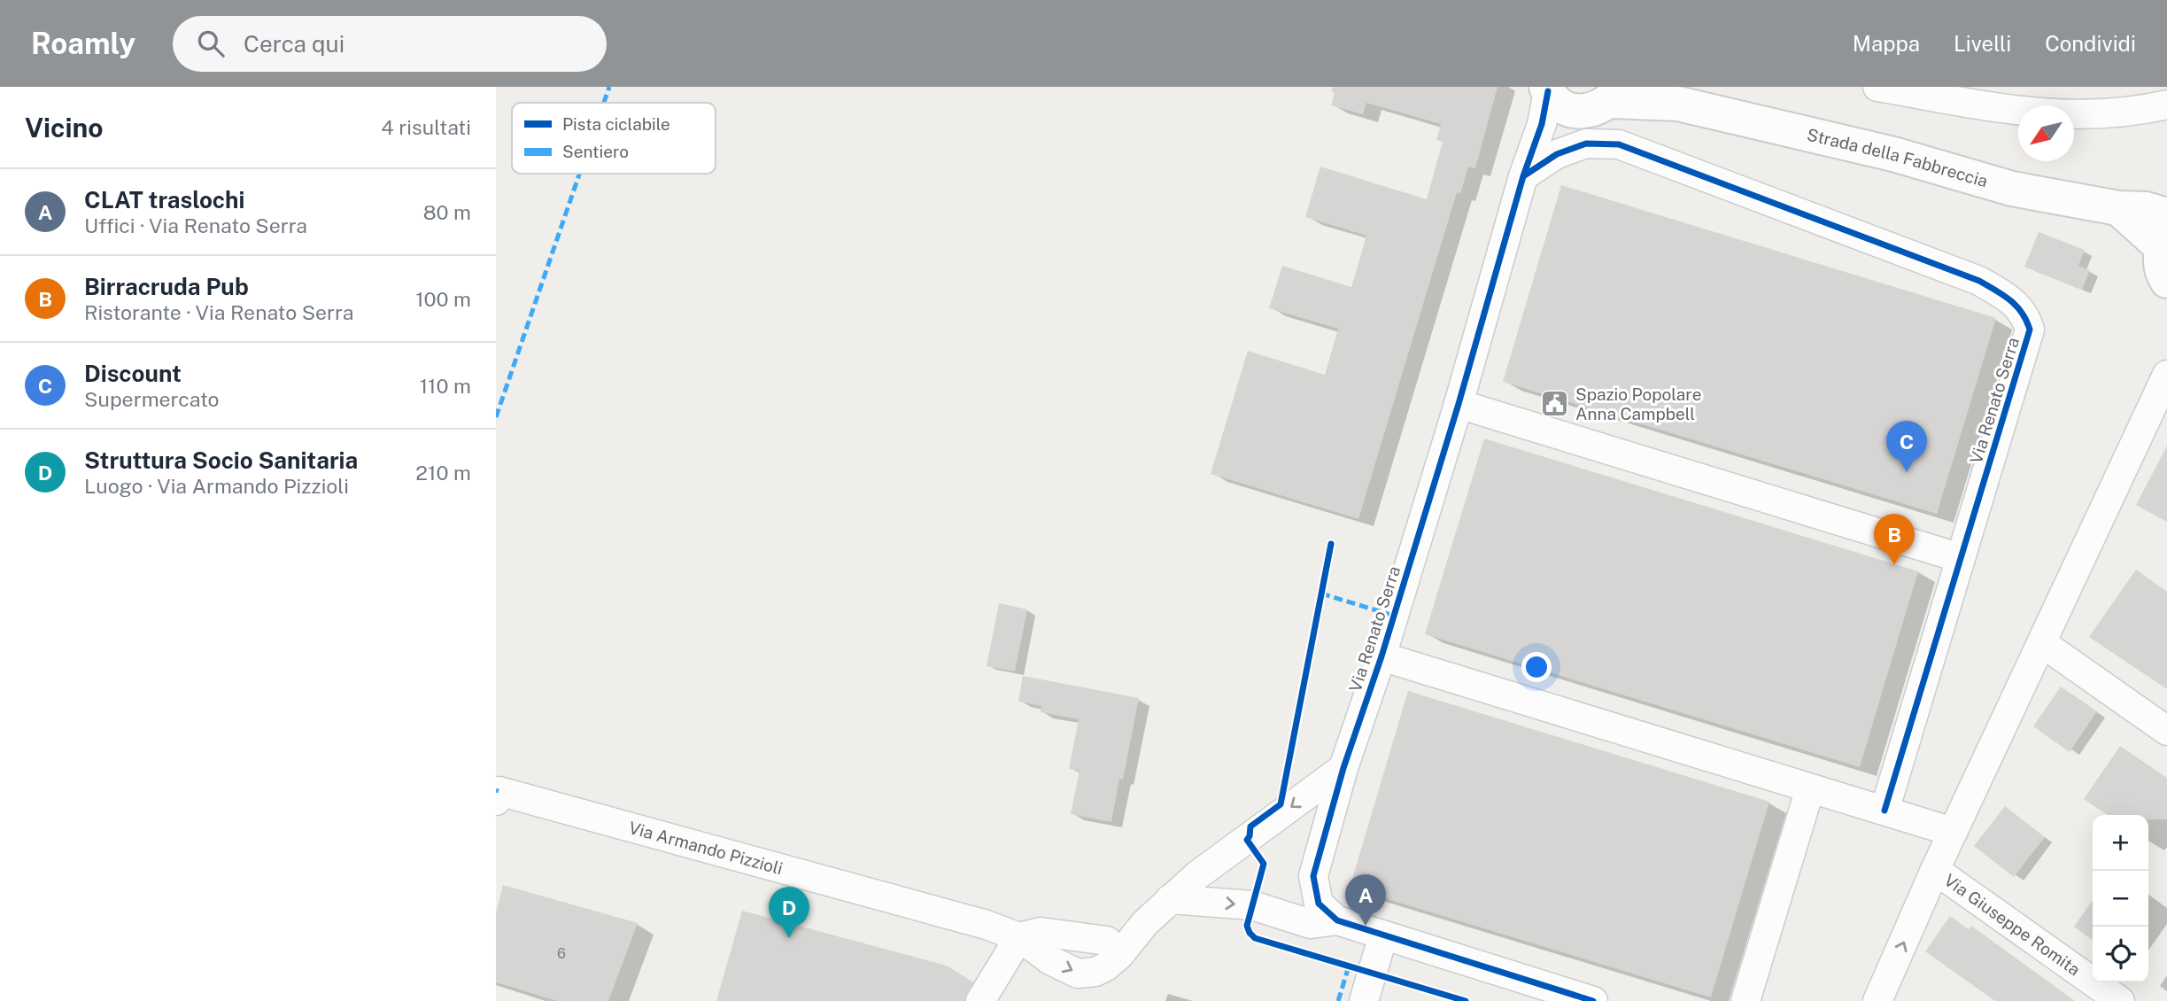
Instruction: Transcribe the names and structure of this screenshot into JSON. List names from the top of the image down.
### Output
{
  "streets": {
    "street": [
      "Strada della Fabbreccia",
      "Via Renato Serra",
      "Via Armando Pizzioli",
      "Via Giuseppe Romita"
    ]
  },
  "crossings": [
    ["Strada della Fabbreccia", "Via Renato Serra"],
    ["Via Renato Serra", "Via Armando Pizzioli"]
  ],
  "places": {
    "public building": ["Spazio Popolare Anna Campbell"]
  },
  "house_numbers": ["6"],
  "legend": ["Pista ciclabile", "Sentiero"],
  "north": "bottom left",
  "page": {
    "header": "Roamly",
    "search": "Cerca qui",
    "nav": ["Mappa", "Livelli", "Condividi"],
    "heading": ["Vicino", "4 risultati"],
    "list": [
      {
        "mark": "A",
        "name": "CLAT traslochi",
        "note": "Uffici · Via Renato Serra",
        "value": "80 m"
      },
      {
        "mark": "B",
        "name": "Birracruda Pub",
        "note": "Ristorante · Via Renato Serra",
        "value": "100 m"
      },
      {
        "mark": "C",
        "name": "Discount",
        "note": "Supermercato",
        "value": "110 m"
      },
      {
        "mark": "D",
        "name": "Struttura Socio Sanitaria",
        "note": "Luogo · Via Armando Pizzioli",
        "value": "210 m"
      }
    ],
    "pins": [
      "C",
      "B",
      "A",
      "D"
    ],
    "map_buttons": ["+", "−"]
  }
}
